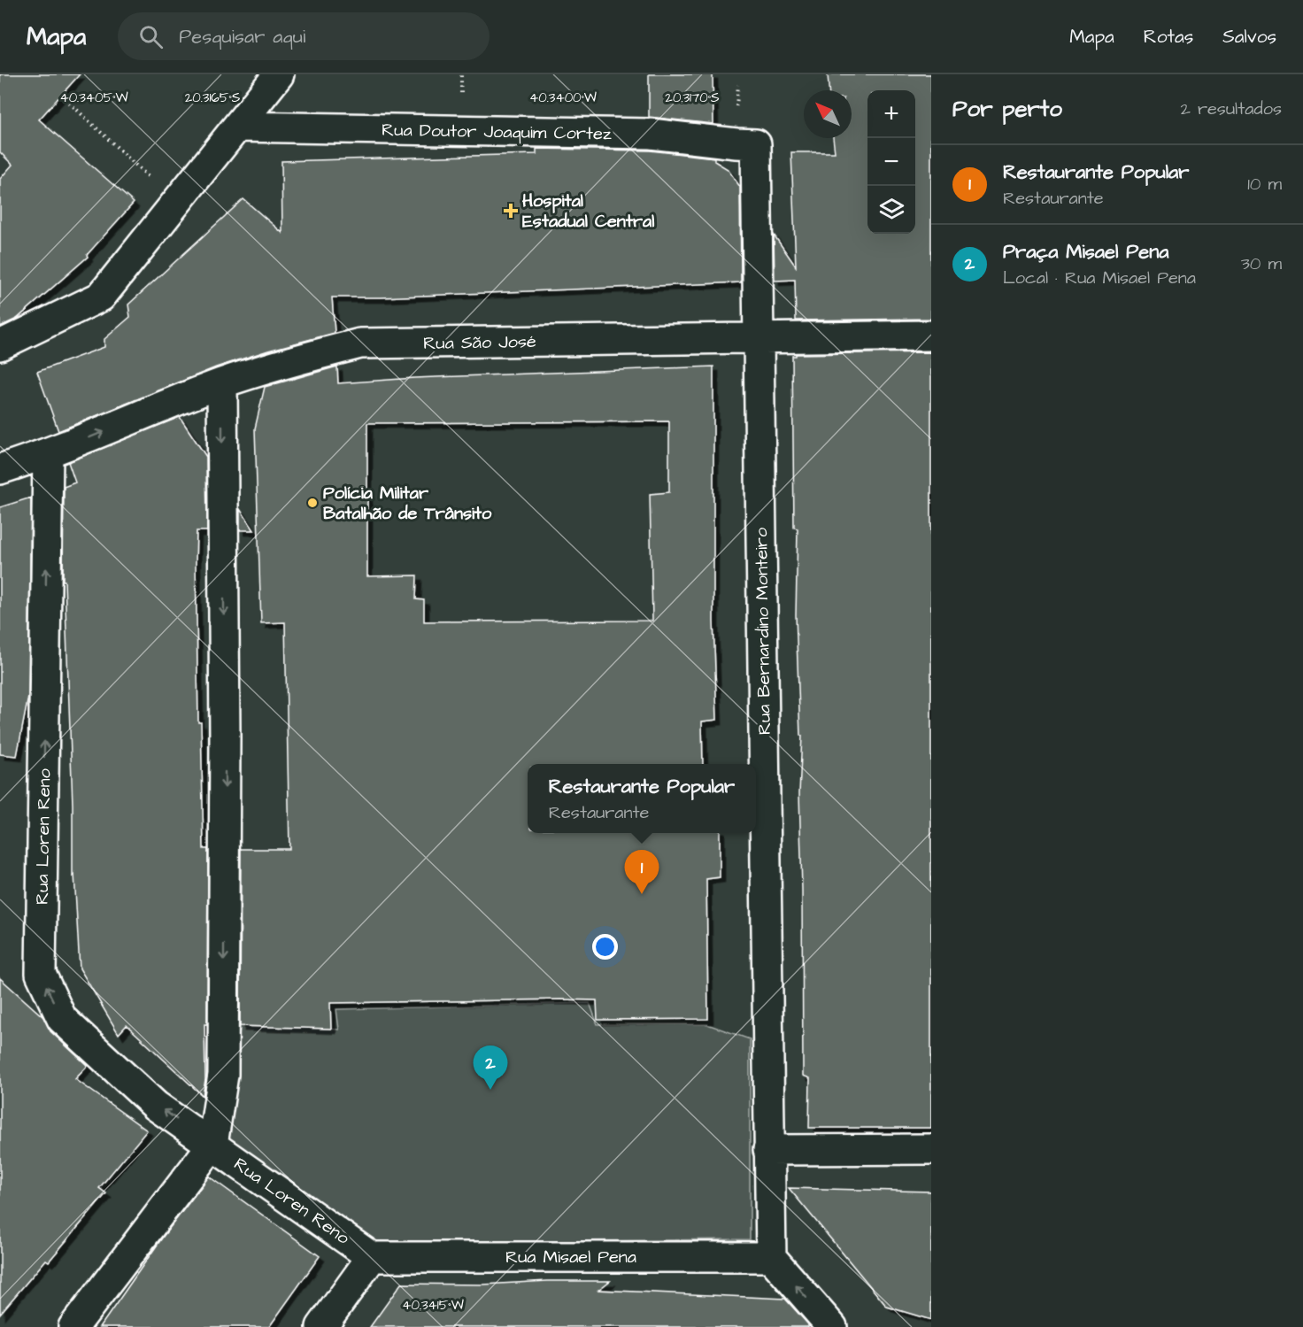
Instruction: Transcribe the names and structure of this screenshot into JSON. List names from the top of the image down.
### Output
{
  "streets": {
    "street": [
      "Rua Doutor Joaquim Cortez",
      "Rua São José",
      "Rua Bernardino Monteiro",
      "Rua Loren Reno",
      "Rua Misael Pena"
    ]
  },
  "crossings": [
    ["Rua Doutor Joaquim Cortez", "Rua Bernardino Monteiro"],
    ["Rua São José", "Rua Bernardino Monteiro"],
    ["Rua São José", "Rua Loren Reno"],
    ["Rua Bernardino Monteiro", "Rua Misael Pena"],
    ["Rua Loren Reno", "Rua Misael Pena"]
  ],
  "places": {
    "health": ["Hospital Estadual Central"],
    "other": ["Polícia Militar Batalhão de Trânsito"]
  },
  "north": "top left",
  "page": {
    "header": "Mapa",
    "search": "Pesquisar aqui",
    "nav": ["Mapa", "Rotas", "Salvos"],
    "heading": ["Por perto", "2 resultados"],
    "map_buttons": ["+", "−"],
    "list": [
      {
        "mark": "1",
        "name": "Restaurante Popular",
        "note": "Restaurante",
        "value": "10 m"
      },
      {
        "mark": "2",
        "name": "Praça Misael Pena",
        "note": "Local · Rua Misael Pena",
        "value": "30 m"
      }
    ],
    "popup": ["Restaurante Popular", "Restaurante"],
    "pins": ["1", "2"]
  },
  "coordinates": [
    "40.3405°W",
    "40.3400°W",
    "20.3165°S",
    "20.3170°S",
    "40.3415°W"
  ]
}
